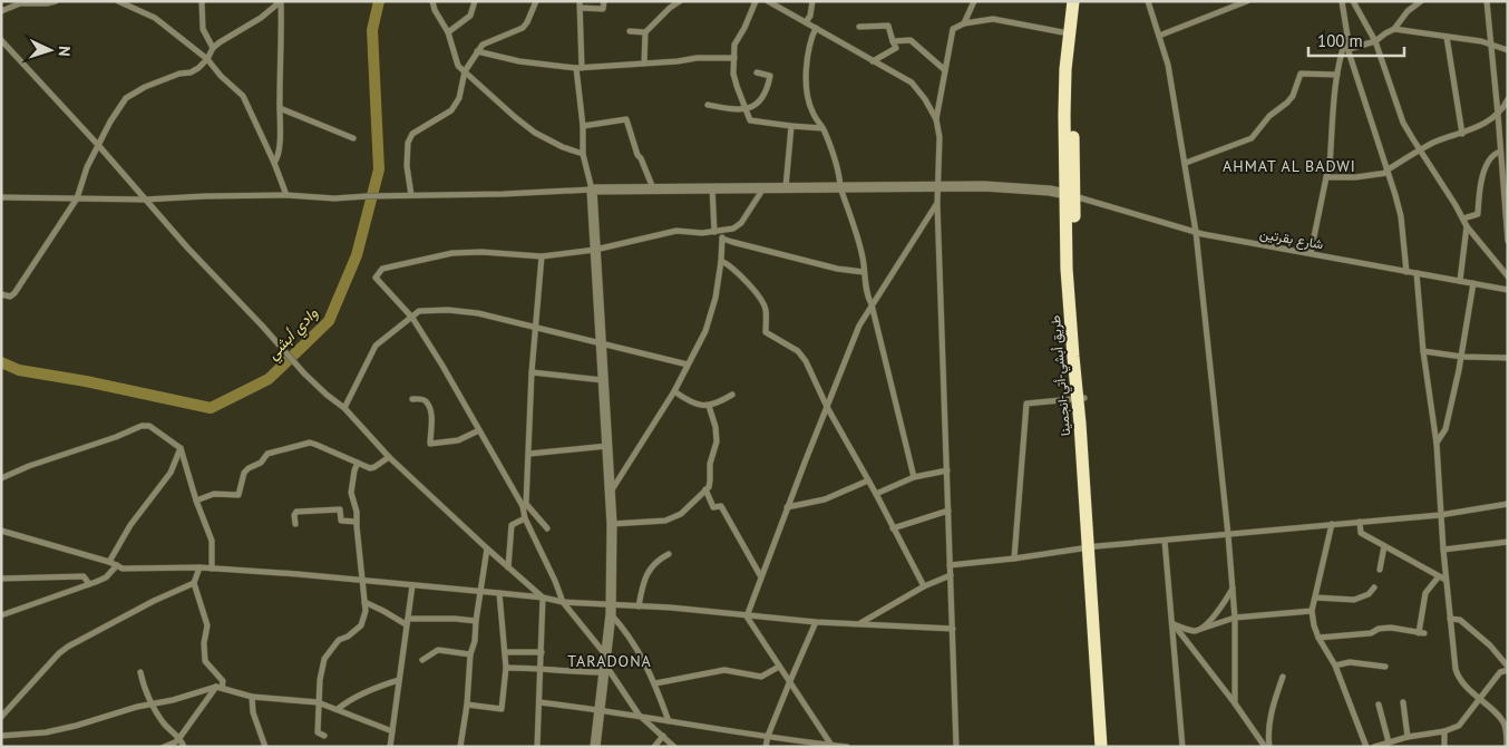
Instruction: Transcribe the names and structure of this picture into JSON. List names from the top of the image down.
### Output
{
  "streets": {
    "street": ["شارع بقرتين"]
  },
  "districts": ["AHMAT AL BADWI", "TARADONA"],
  "water": ["وادي أبشي"],
  "scale_bar": "100 m",
  "north": "right"
}
